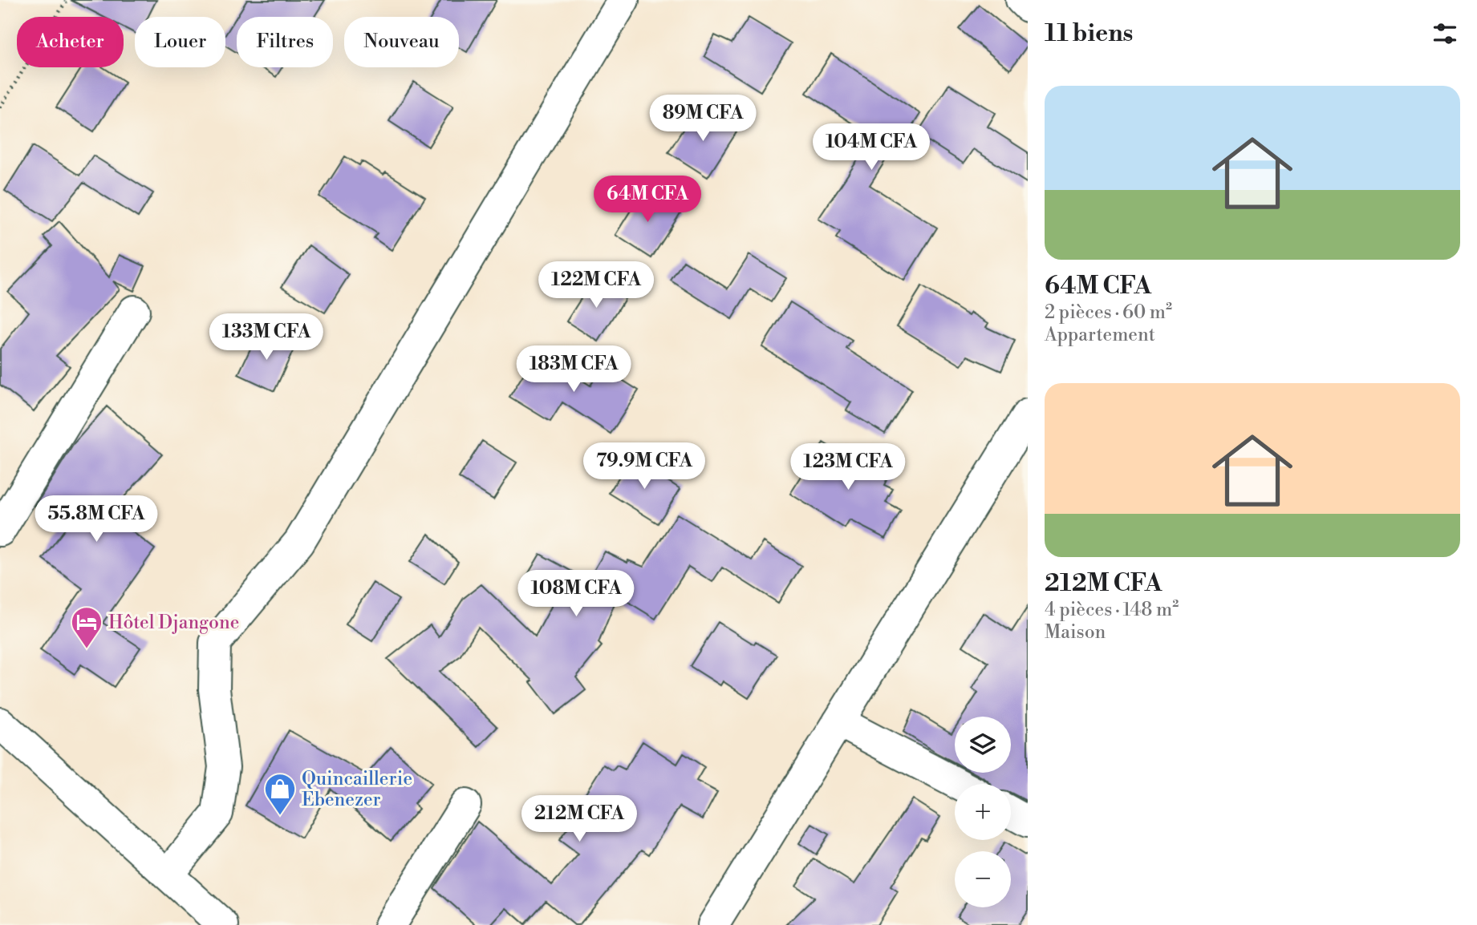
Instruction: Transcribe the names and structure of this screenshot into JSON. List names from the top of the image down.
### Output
{
  "places": {
    "hotel": ["Hôtel Djangone"],
    "shop": ["Quincaillerie Ebenezer"]
  },
  "page": {
    "heading": "11 biens",
    "chip": [
      "Acheter",
      "Louer",
      "Filtres",
      "Nouveau"
    ],
    "list": [
      {
        "name": "64M CFA",
        "note": "2 pièces · 60 m² · Appartement"
      },
      {
        "name": "212M CFA",
        "note": "4 pièces · 148 m² · Maison"
      }
    ],
    "price": [
      "89M CFA",
      "104M CFA",
      "64M CFA",
      "122M CFA",
      "133M CFA",
      "183M CFA",
      "79.9M CFA",
      "123M CFA",
      "55.8M CFA",
      "108M CFA",
      "212M CFA"
    ],
    "map_buttons": ["+", "−"]
  }
}
